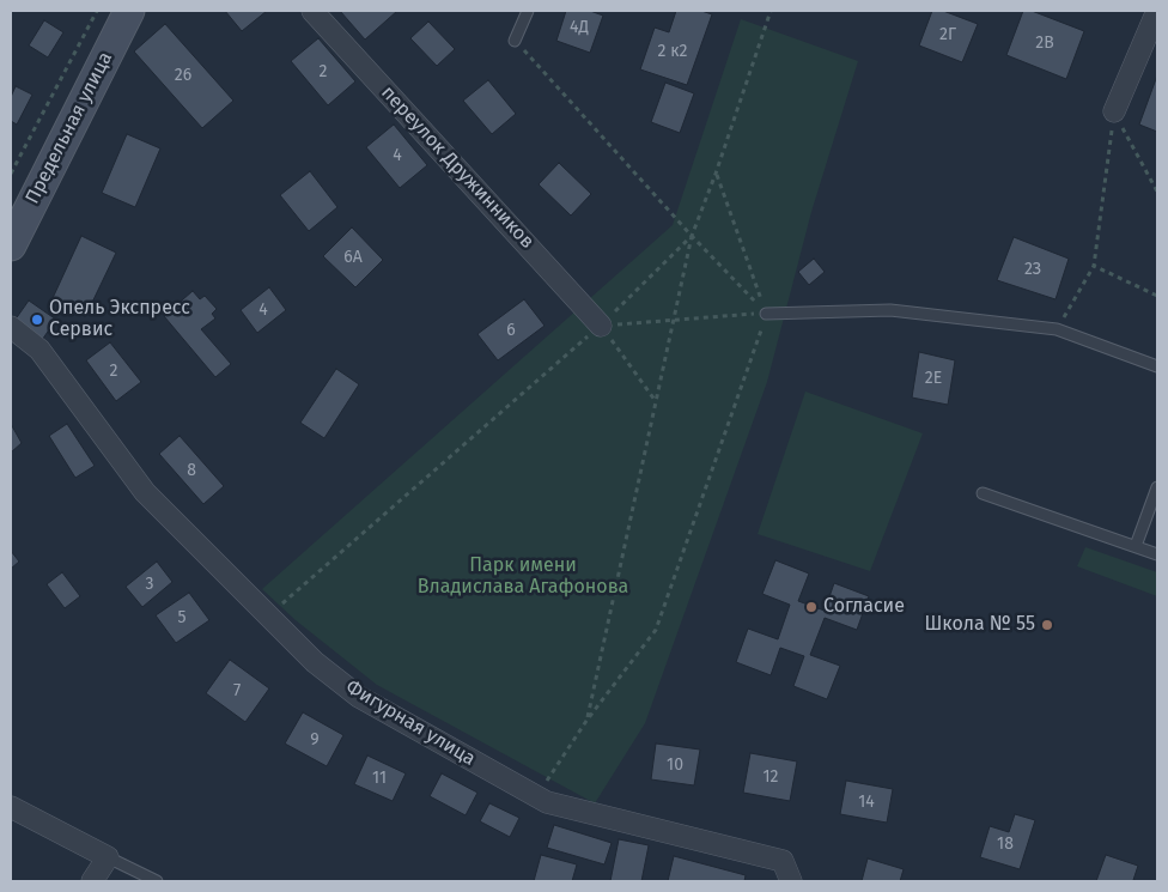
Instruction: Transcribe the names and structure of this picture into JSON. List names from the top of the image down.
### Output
{
  "streets": {
    "street": ["Предельная улица", "переулок Дружинников", "Фигурная улица"]
  },
  "parks": ["Парк имени Владислава Агафонова"],
  "places": ["Опель Экспресс Сервис", "Согласие", "Школа № 55"],
  "house_numbers": [
    "4Д",
    "2Г",
    "2В",
    "2 к2",
    "2",
    "26",
    "4",
    "6А",
    "2З",
    "4",
    "6",
    "2",
    "2Е",
    "8",
    "3",
    "5",
    "7",
    "9",
    "10",
    "12",
    "11",
    "14",
    "18"
  ]
}
